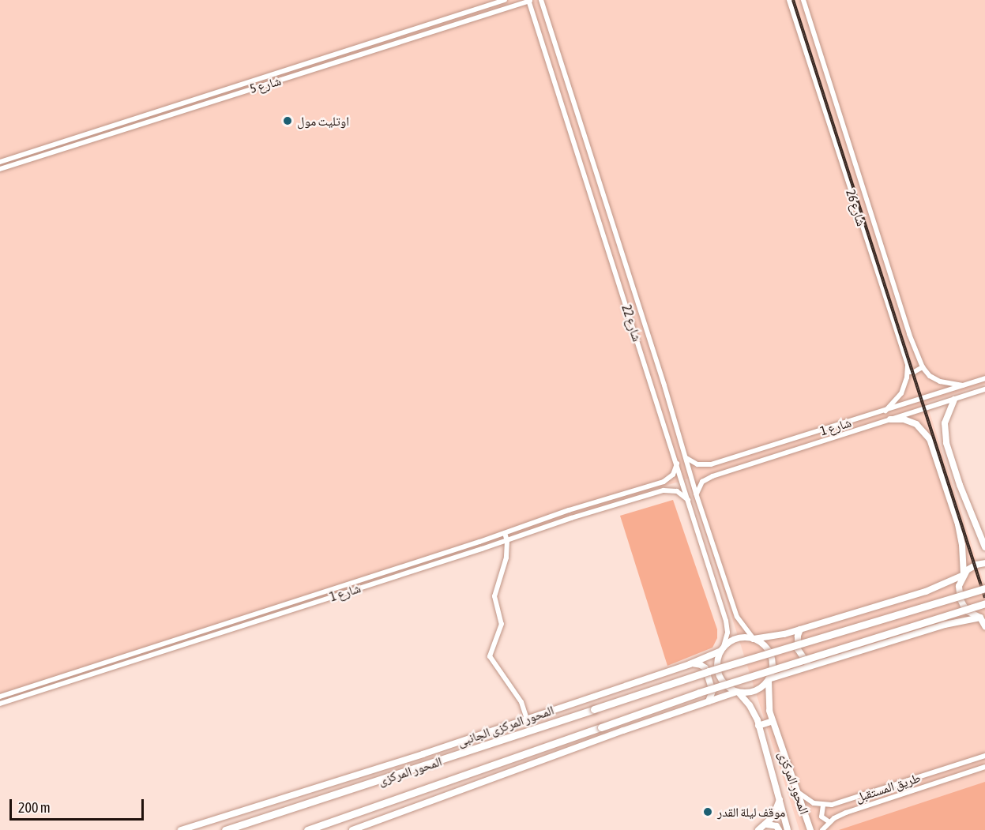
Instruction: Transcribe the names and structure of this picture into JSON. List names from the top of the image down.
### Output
{
  "streets": {
    "highway": ["المحور المركزى"],
    "main road": ["المحور المركزى الجانبى"],
    "street": [
      "شارع 5",
      "شارع 26",
      "شارع 22",
      "شارع 1",
      "طريق المستقبل"
    ]
  },
  "crossings": [
    ["شارع 5", "شارع 22"],
    ["شارع 22", "شارع 1"],
    ["شارع 22", "المحور المركزى الجانبى"],
    ["شارع 22", "المحور المركزى"],
    ["المحور المركزى الجانبى", "المحور المركزى"]
  ],
  "places": ["اوتليت مول", "موقف ليلة القدر"],
  "scale_bar": "200 m"
}
